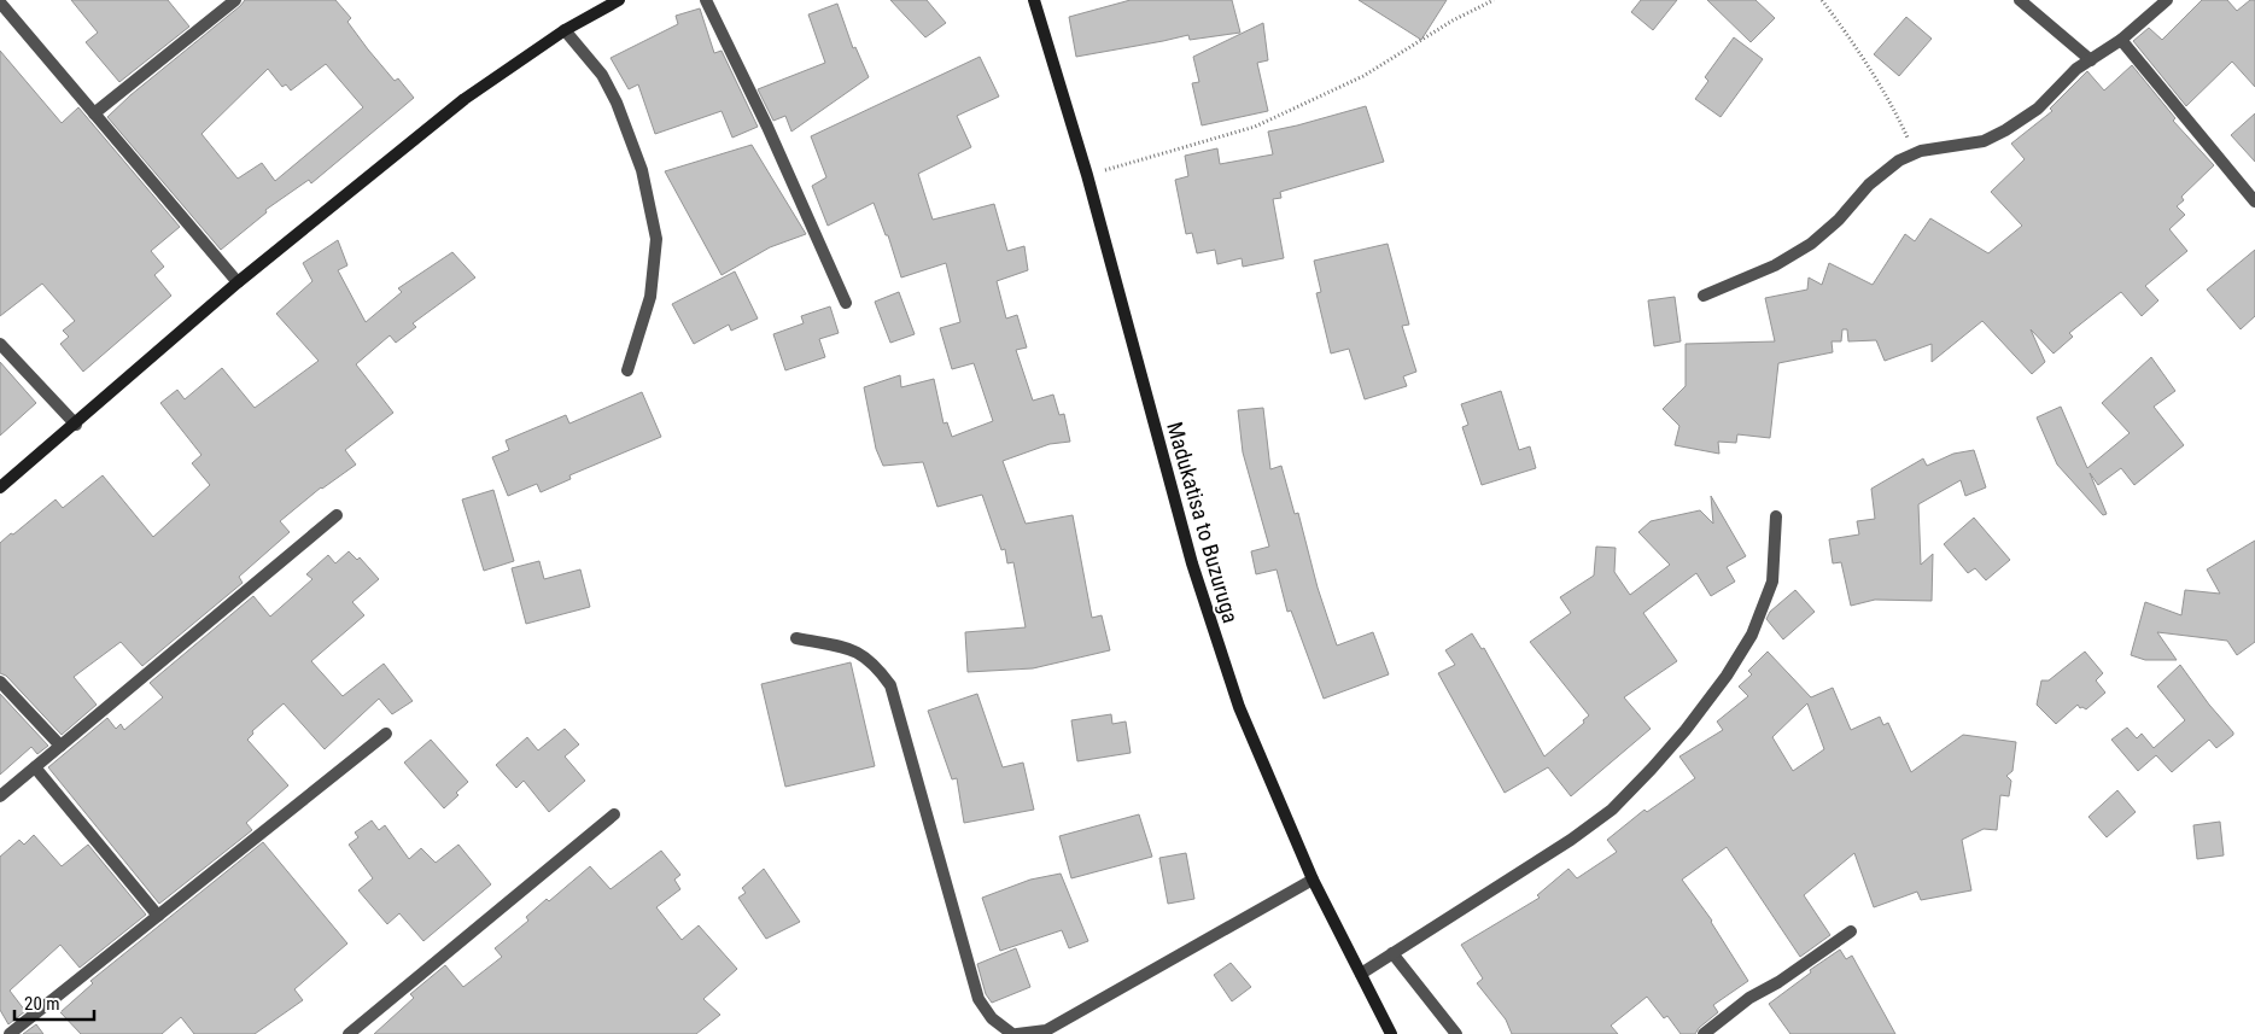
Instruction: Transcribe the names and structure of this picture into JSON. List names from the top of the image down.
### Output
{
  "streets": {
    "main road": ["Madukatisa to Buzuruga"]
  },
  "scale_bar": "20 m"
}
